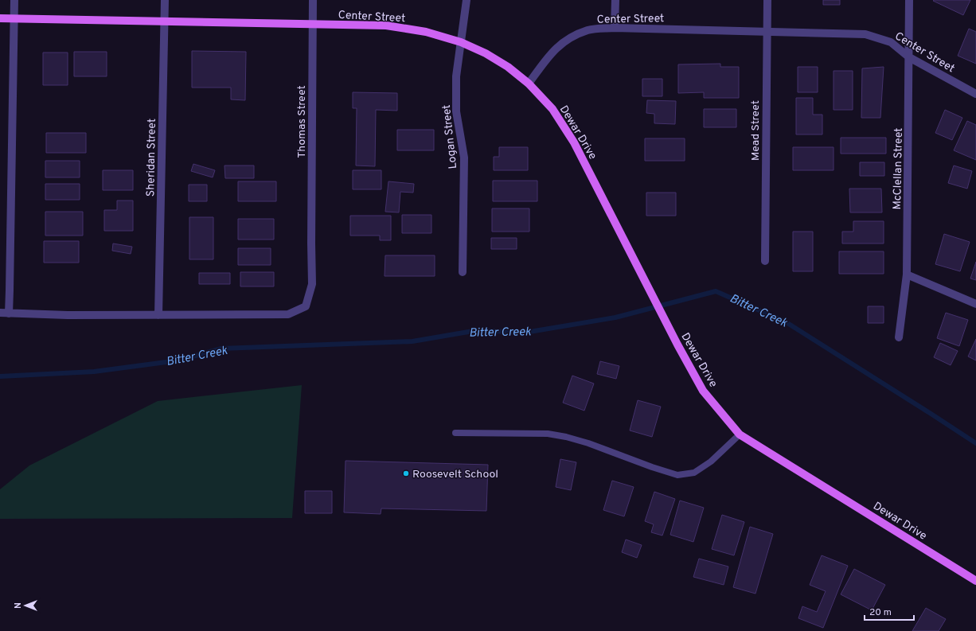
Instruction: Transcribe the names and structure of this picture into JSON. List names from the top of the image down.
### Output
{
  "streets": {
    "main road": ["Center Street", "Dewar Drive"],
    "street": [
      "Thomas Street",
      "Mead Street",
      "Logan Street",
      "Sheridan Street",
      "McClellan Street"
    ]
  },
  "crossings": [
    ["Center Street", "Thomas Street"],
    ["Center Street", "Mead Street"],
    ["Center Street", "Dewar Drive"],
    ["Center Street", "Logan Street"],
    ["Center Street", "Sheridan Street"],
    ["Center Street", "McClellan Street"],
    ["Thomas Street", "Sheridan Street"]
  ],
  "water": ["Bitter Creek"],
  "places": ["Roosevelt School"],
  "scale_bar": "20 m",
  "north": "left"
}
